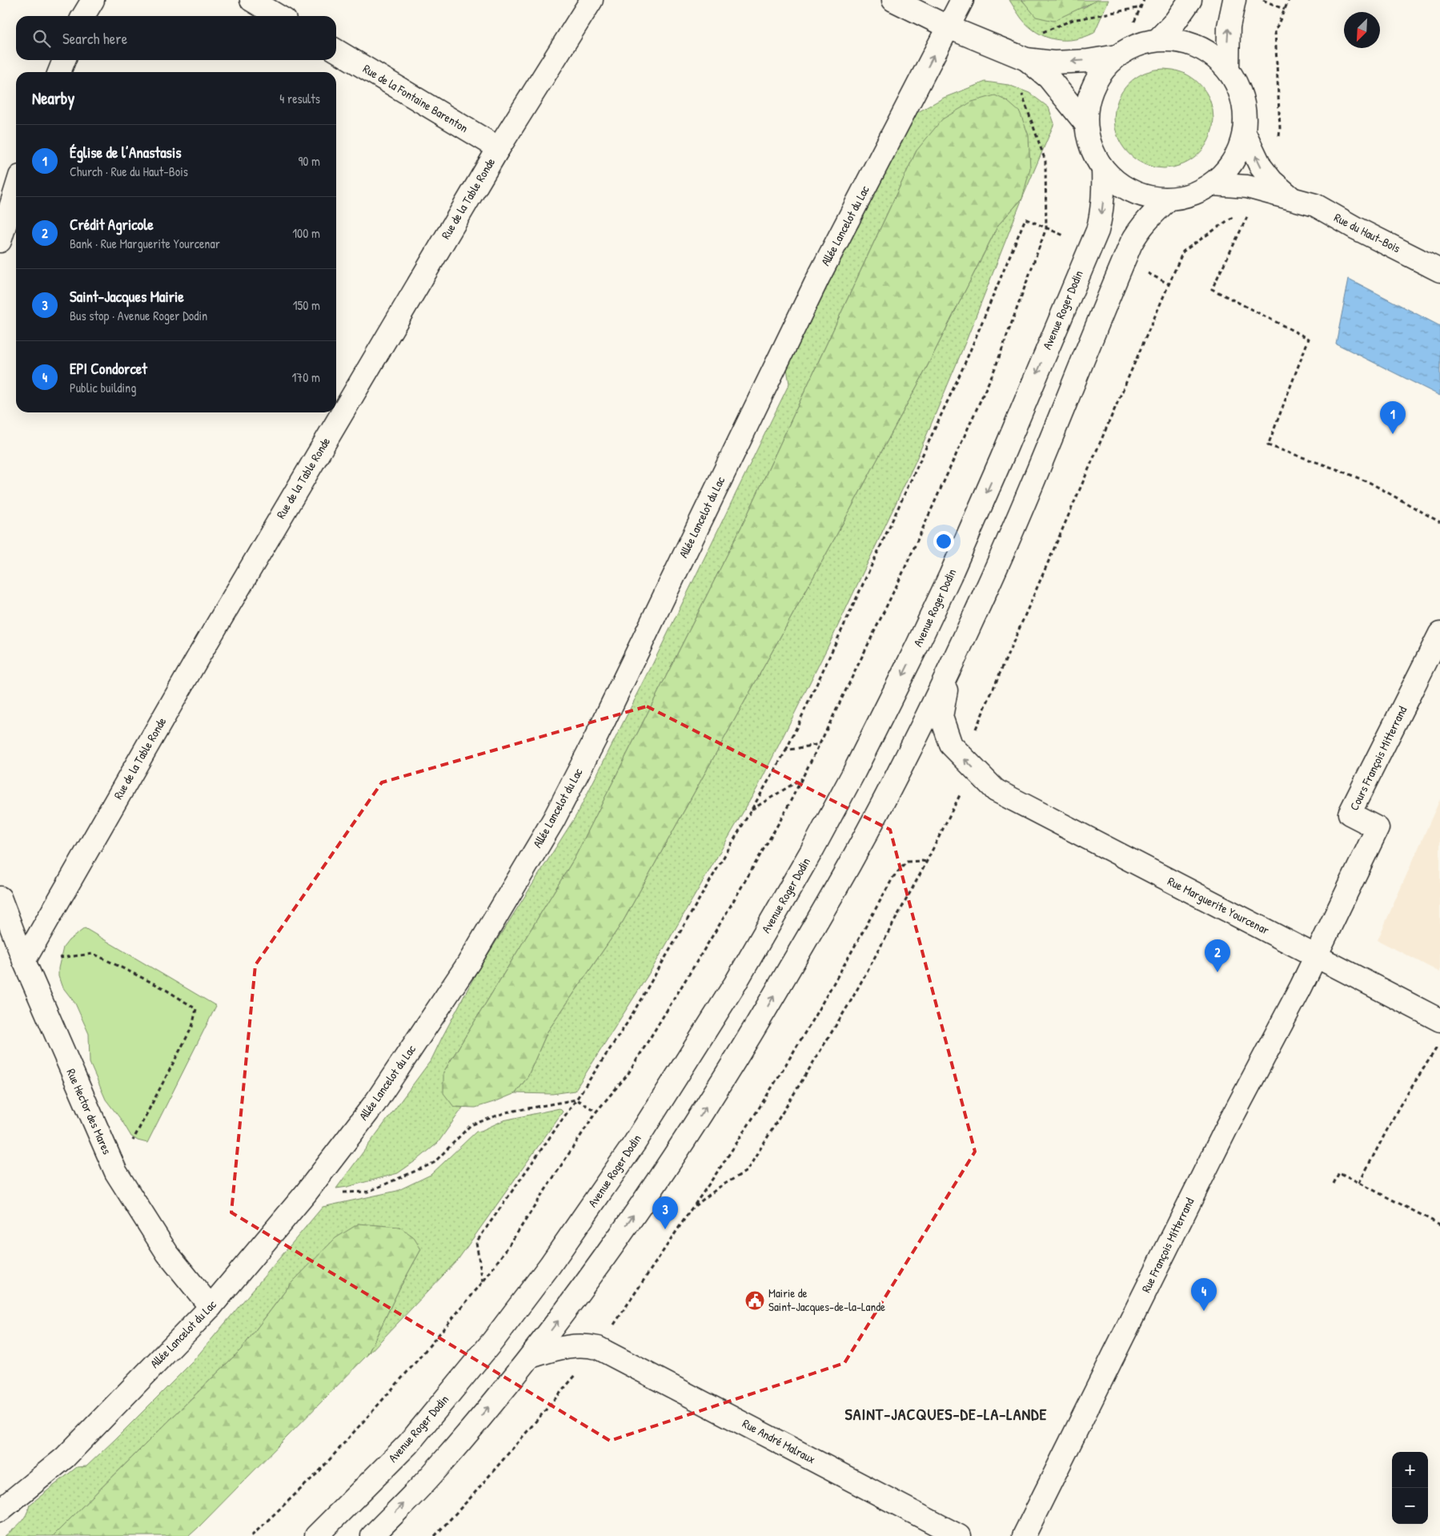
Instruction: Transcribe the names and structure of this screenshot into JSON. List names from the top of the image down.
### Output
{
  "streets": {
    "street": [
      "Rue de la Fontaine Barenton",
      "Rue de la Table Ronde",
      "Allée Lancelot du Lac",
      "Rue du Haut-Bois",
      "Avenue Roger Dodin",
      "Cours François Mitterrand",
      "Rue Marguerite Yourcenar",
      "Rue Hector des Mares",
      "Rue François Mitterrand",
      "Rue André Malraux"
    ]
  },
  "crossings": [
    ["Rue de la Fontaine Barenton", "Rue de la Table Ronde"],
    ["Rue de la Table Ronde", "Rue Hector des Mares"],
    ["Allée Lancelot du Lac", "Rue Hector des Mares"],
    ["Cours François Mitterrand", "Rue Marguerite Yourcenar"],
    ["Cours François Mitterrand", "Rue François Mitterrand"],
    ["Rue Marguerite Yourcenar", "Rue François Mitterrand"]
  ],
  "one_way": ["Allée Lancelot du Lac", "Rue Marguerite Yourcenar"],
  "districts": ["SAINT-JACQUES-DE-LA-LANDE"],
  "places": {
    "public building": ["Mairie de Saint-Jacques-de-la-Lande"]
  },
  "north": "bottom left",
  "page": {
    "search": "Search here",
    "heading": ["Nearby", "4 results"],
    "list": [
      {
        "mark": "1",
        "name": "Église de l’Anastasis",
        "note": "Church · Rue du Haut-Bois",
        "value": "90 m"
      },
      {
        "mark": "2",
        "name": "Crédit Agricole",
        "note": "Bank · Rue Marguerite Yourcenar",
        "value": "100 m"
      },
      {
        "mark": "3",
        "name": "Saint-Jacques Mairie",
        "note": "Bus stop · Avenue Roger Dodin",
        "value": "150 m"
      },
      {
        "mark": "4",
        "name": "EPI Condorcet",
        "note": "Public building",
        "value": "170 m"
      }
    ],
    "pins": [
      "1",
      "2",
      "3",
      "4"
    ],
    "map_buttons": ["+", "−"]
  }
}
